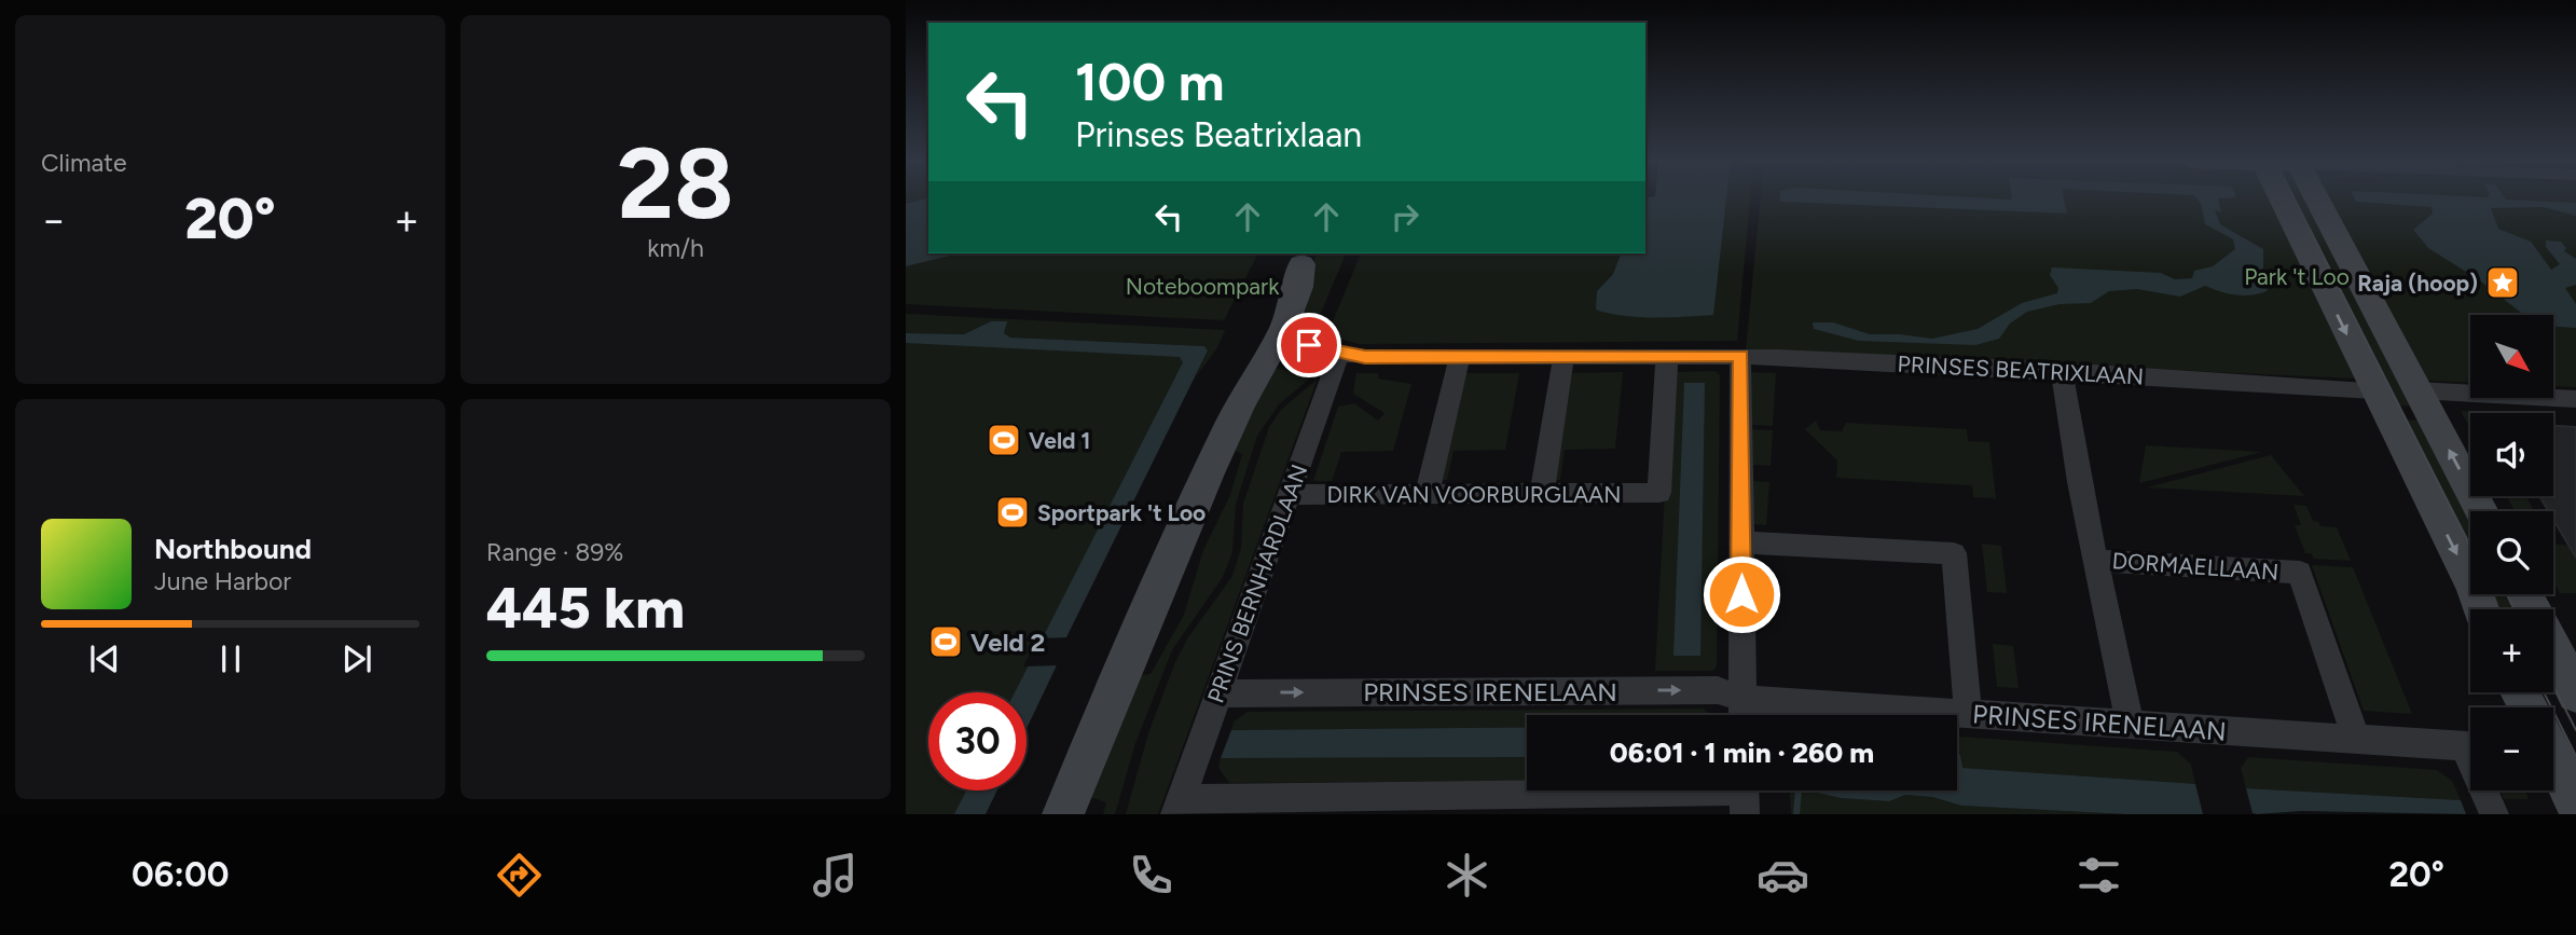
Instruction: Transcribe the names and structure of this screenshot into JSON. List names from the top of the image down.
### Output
{
  "streets": {
    "street": [
      "PRINSES BEATRIXLAAN",
      "DIRK VAN VOORBURGLAAN",
      "DORMAELLAAN",
      "PRINS BERNHARDLAAN",
      "PRINSES IRENELAAN"
    ]
  },
  "crossings": [
    ["PRINSES BEATRIXLAAN", "DIRK VAN VOORBURGLAAN"],
    ["PRINSES BEATRIXLAAN", "PRINS BERNHARDLAAN"],
    ["DIRK VAN VOORBURGLAAN", "PRINS BERNHARDLAAN"],
    ["DORMAELLAAN", "PRINSES IRENELAAN"],
    ["PRINS BERNHARDLAAN", "PRINSES IRENELAAN"]
  ],
  "parks": ["Park 't Loo", "Noteboompark"],
  "places": {
    "place": ["Raja (hoop)"],
    "sports": ["Veld 1", "Sportpark 't Loo", "Veld 2"]
  },
  "north": "bottom right",
  "page": {
    "tile": [
      "Climate",
      ["28", "km/h"],
      ["Range · 89%", "445 km"]
    ],
    "turn": ["100 m", "Prinses Beatrixlaan"],
    "heat": ["−", "20°", "+"],
    "map_buttons": ["+", "−"],
    "song": ["Northbound", "June Harbor"],
    "limit": "30",
    "trip": "06:01 · 1 min · 260 m",
    "tabs": ["06:00", "20°"]
  }
}
